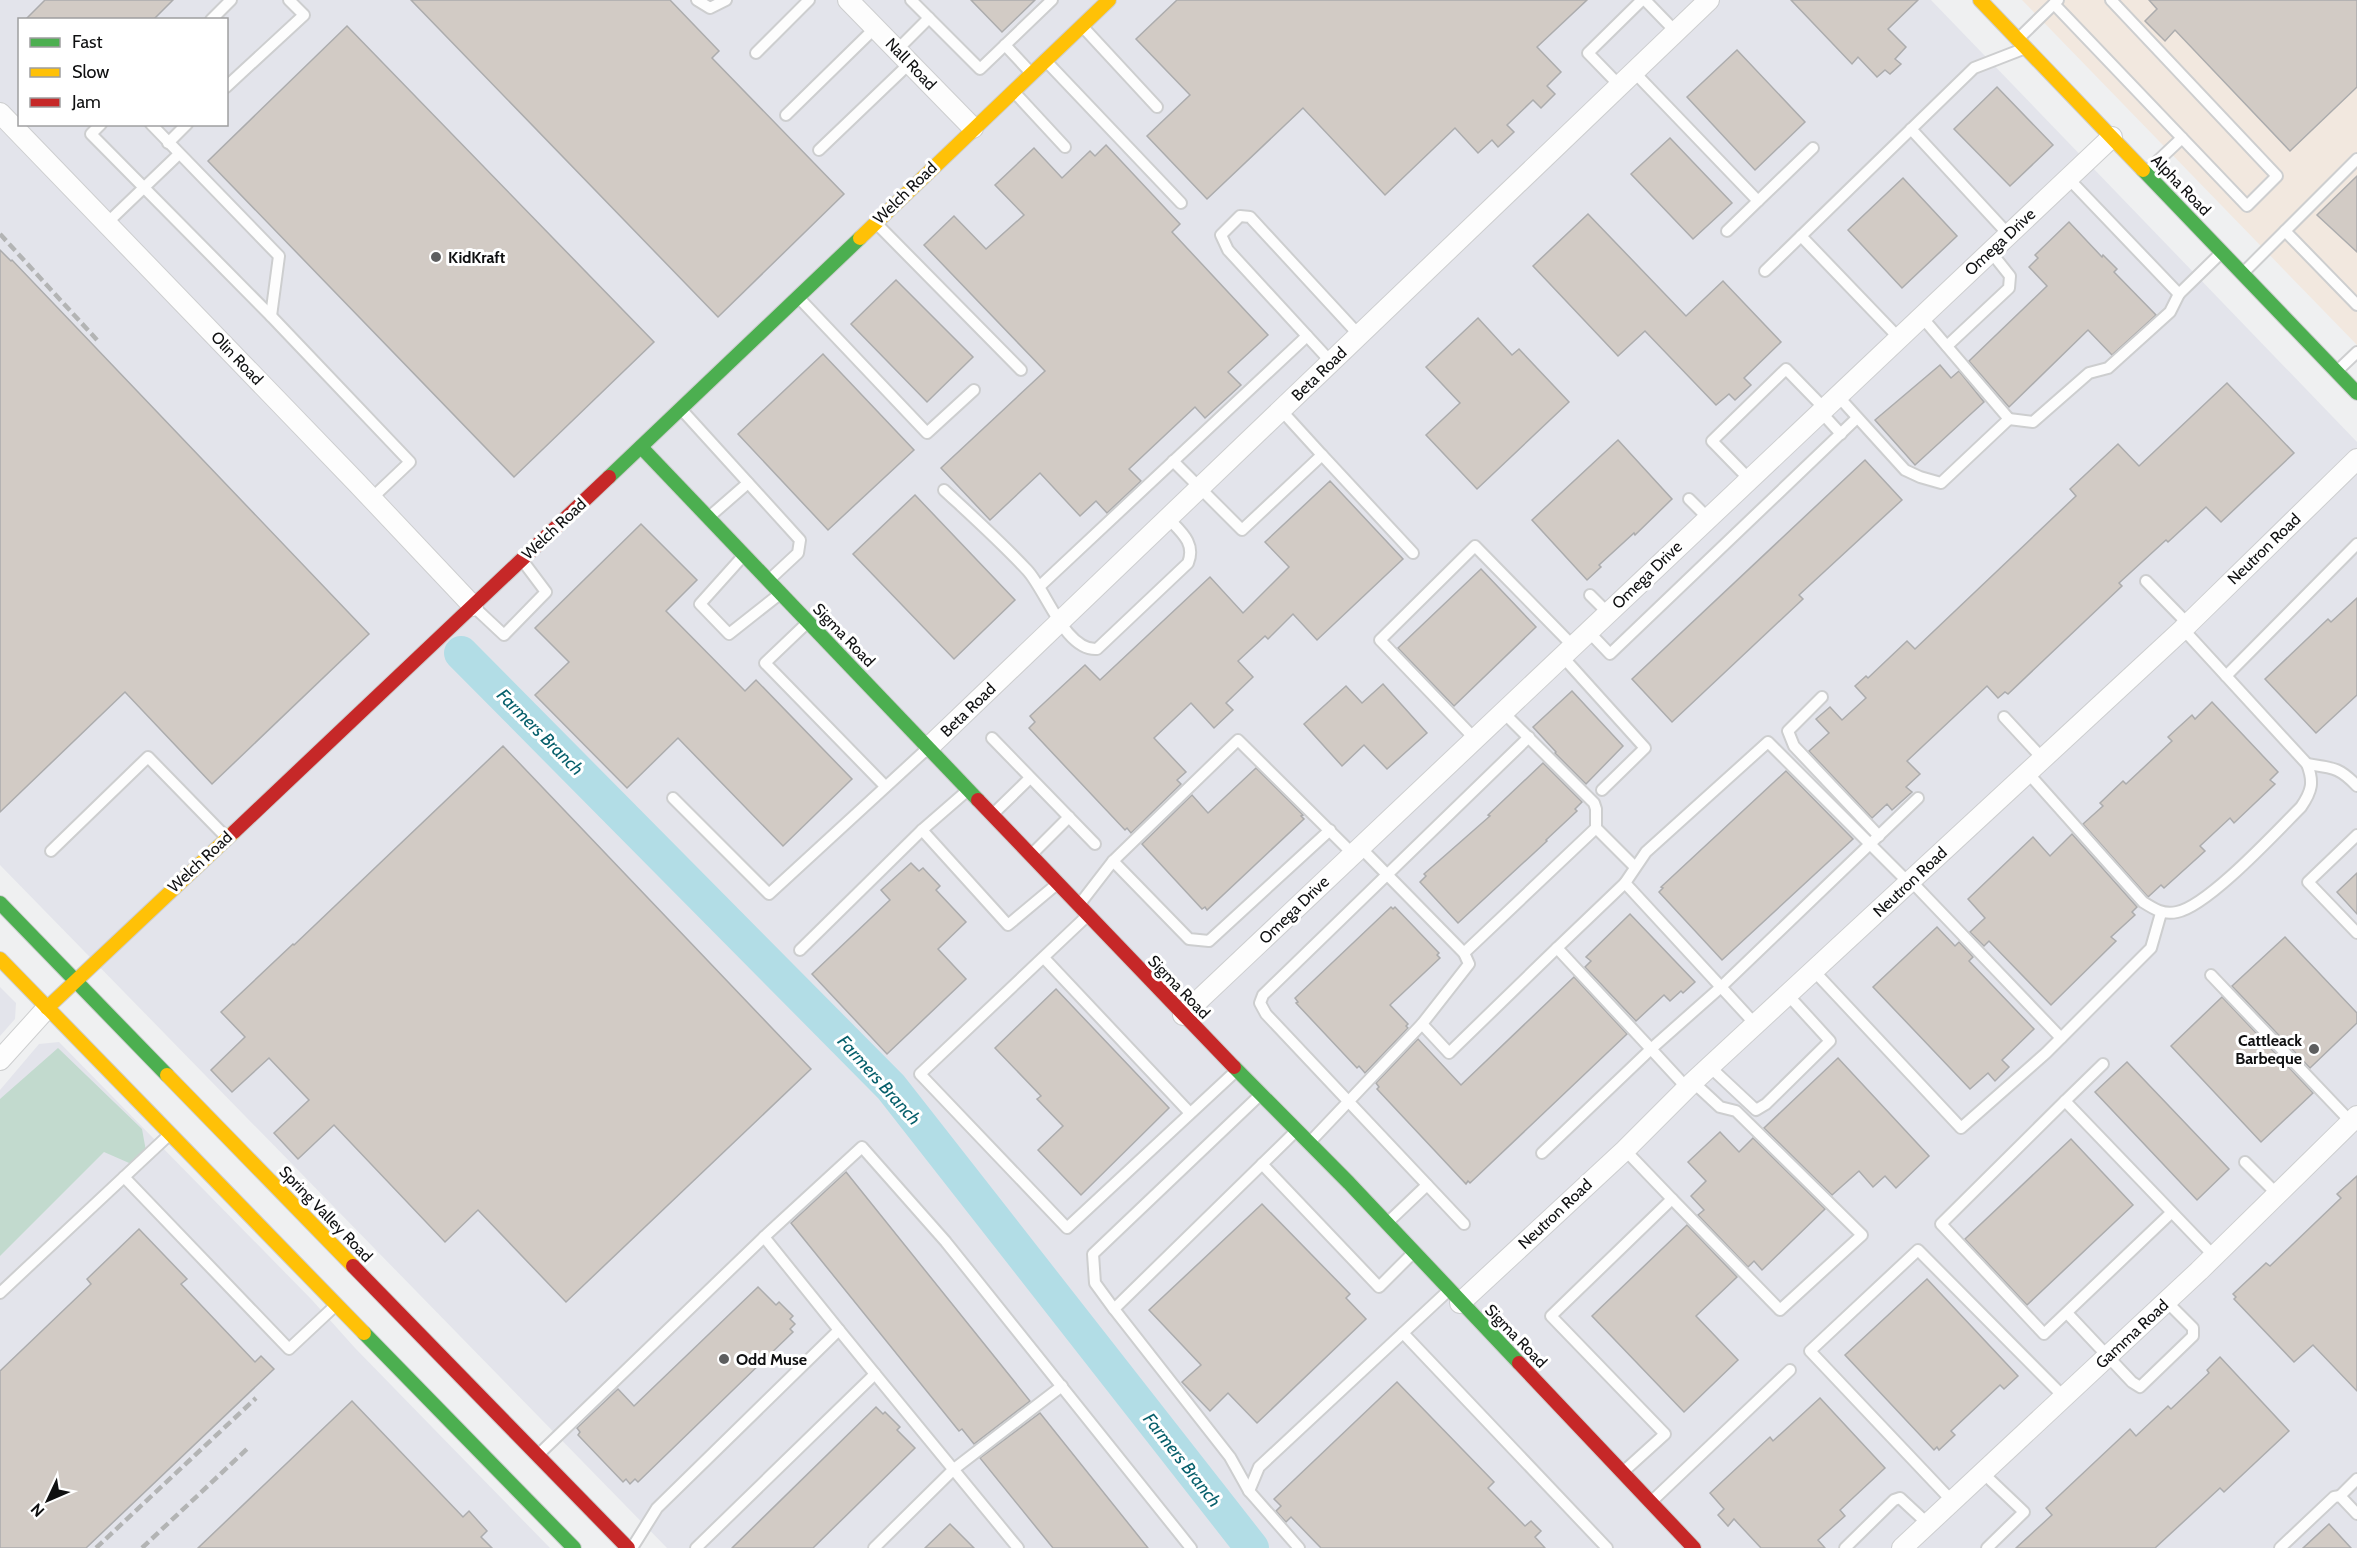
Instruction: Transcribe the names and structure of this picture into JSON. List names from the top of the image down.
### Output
{
  "streets": {
    "street": [
      "Nall Road",
      "Alpha Road",
      "Welch Road",
      "Omega Drive",
      "Olin Road",
      "Beta Road",
      "Neutron Road",
      "Sigma Road",
      "Spring Valley Road",
      "Gamma Road"
    ]
  },
  "crossings": [
    ["Nall Road", "Welch Road"],
    ["Alpha Road", "Omega Drive"],
    ["Welch Road", "Olin Road"],
    ["Welch Road", "Sigma Road"],
    ["Welch Road", "Spring Valley Road"],
    ["Omega Drive", "Sigma Road"],
    ["Beta Road", "Sigma Road"],
    ["Neutron Road", "Sigma Road"]
  ],
  "water": ["Farmers Branch"],
  "places": ["KidKraft", "Cattleack Barbeque", "Odd Muse"],
  "legend": ["Fast", "Slow", "Jam"],
  "north": "bottom left"
}
